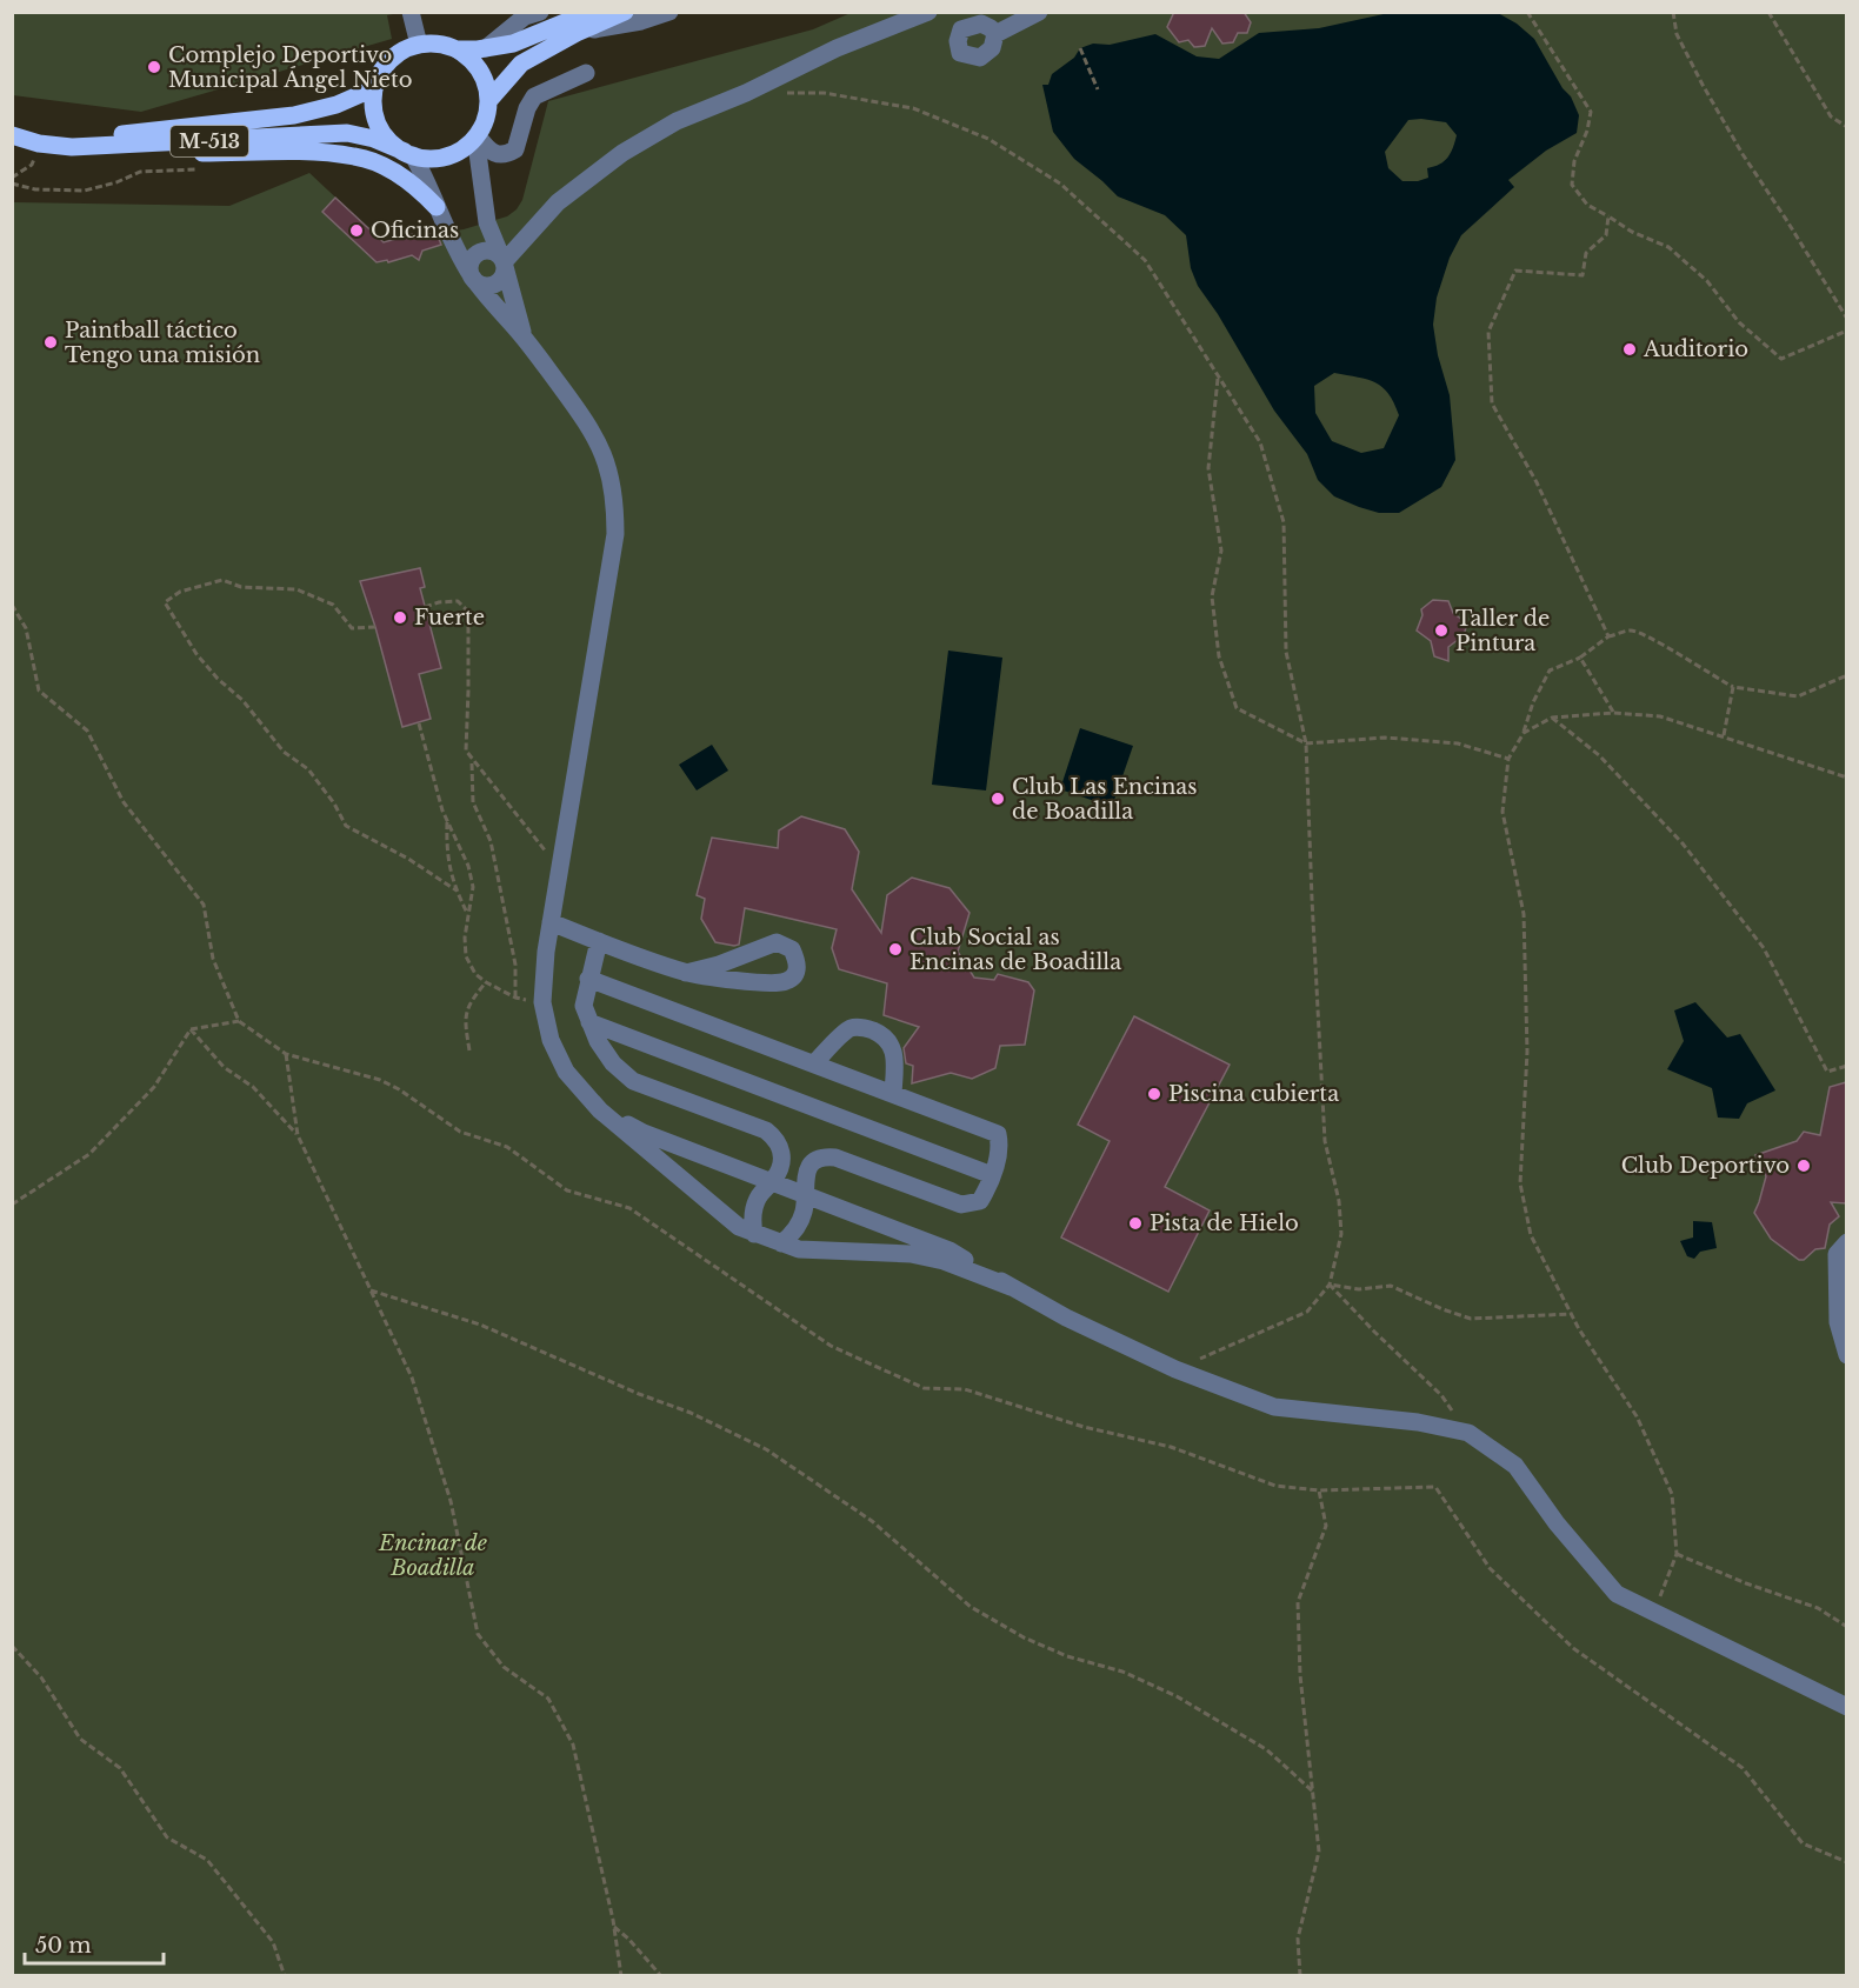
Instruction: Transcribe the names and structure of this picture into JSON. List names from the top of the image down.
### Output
{
  "streets": {
    "main road": ["M-513"]
  },
  "parks": ["Encinar de Boadilla"],
  "places": [
    "Complejo Deportivo Municipal Ángel Nieto",
    "Oficinas",
    "Paintball táctico Tengo una misión",
    "Auditorio",
    "Fuerte",
    "Taller de Pintura",
    "Club Las Encinas de Boadilla",
    "Club Social as Encinas de Boadilla",
    "Piscina cubierta",
    "Club Deportivo",
    "Pista de Hielo"
  ],
  "scale_bar": "50 m"
}
